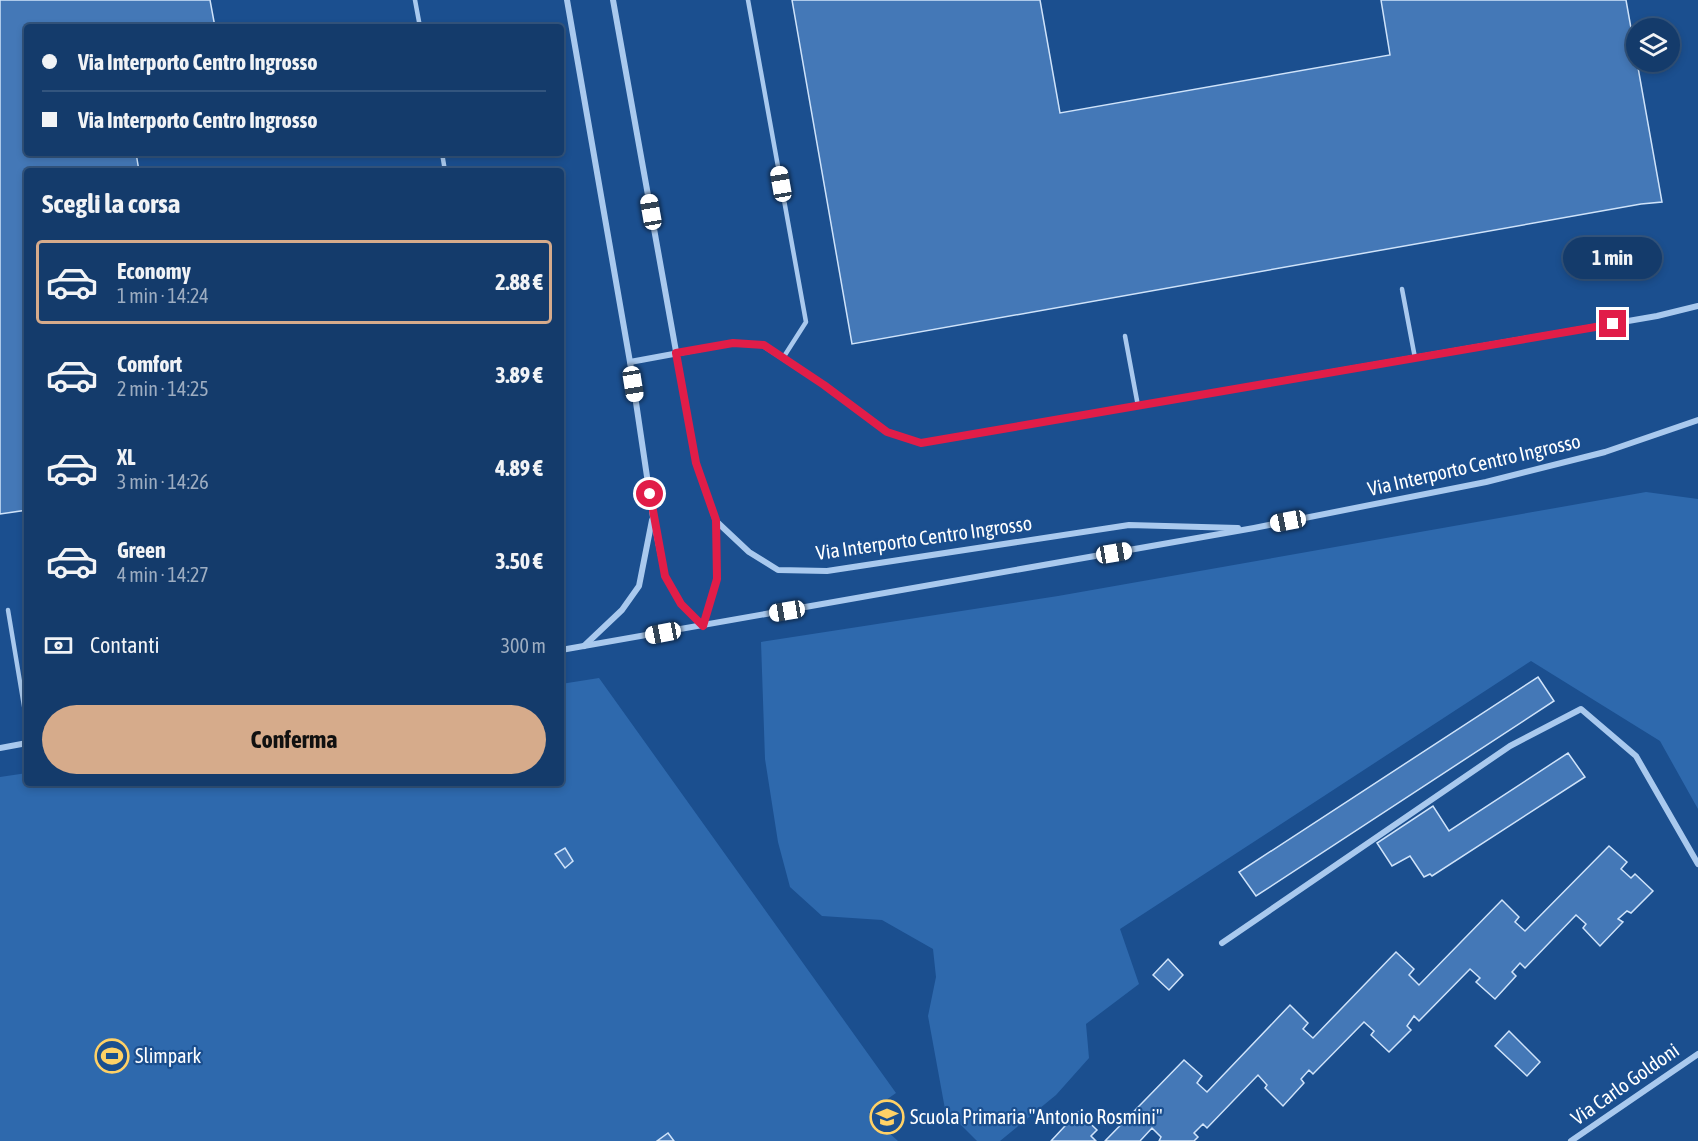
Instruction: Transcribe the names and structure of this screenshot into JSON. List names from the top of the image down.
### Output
{
  "streets": {
    "street": ["Via Interporto Centro Ingrosso", "Via Carlo Goldoni"]
  },
  "places": {
    "sports": ["Slimpark"],
    "school or university": ["Scuola Primaria \"Antonio Rosmini\""]
  },
  "page": {
    "banner": ["Via Interporto Centro Ingrosso", "Via Interporto Centro Ingrosso"],
    "heading": "Scegli la corsa",
    "bubble": "1 min",
    "list": [
      {
        "name": "Economy",
        "note": "1 min · 14:24",
        "value": "2.88 €"
      },
      {
        "name": "Comfort",
        "note": "2 min · 14:25",
        "value": "3.89 €"
      },
      {
        "name": "XL",
        "note": "3 min · 14:26",
        "value": "4.89 €"
      },
      {
        "name": "Green",
        "note": "4 min · 14:27",
        "value": "3.50 €"
      }
    ],
    "pay": ["Contanti", "300 m"],
    "buttons": "Conferma"
  }
}
